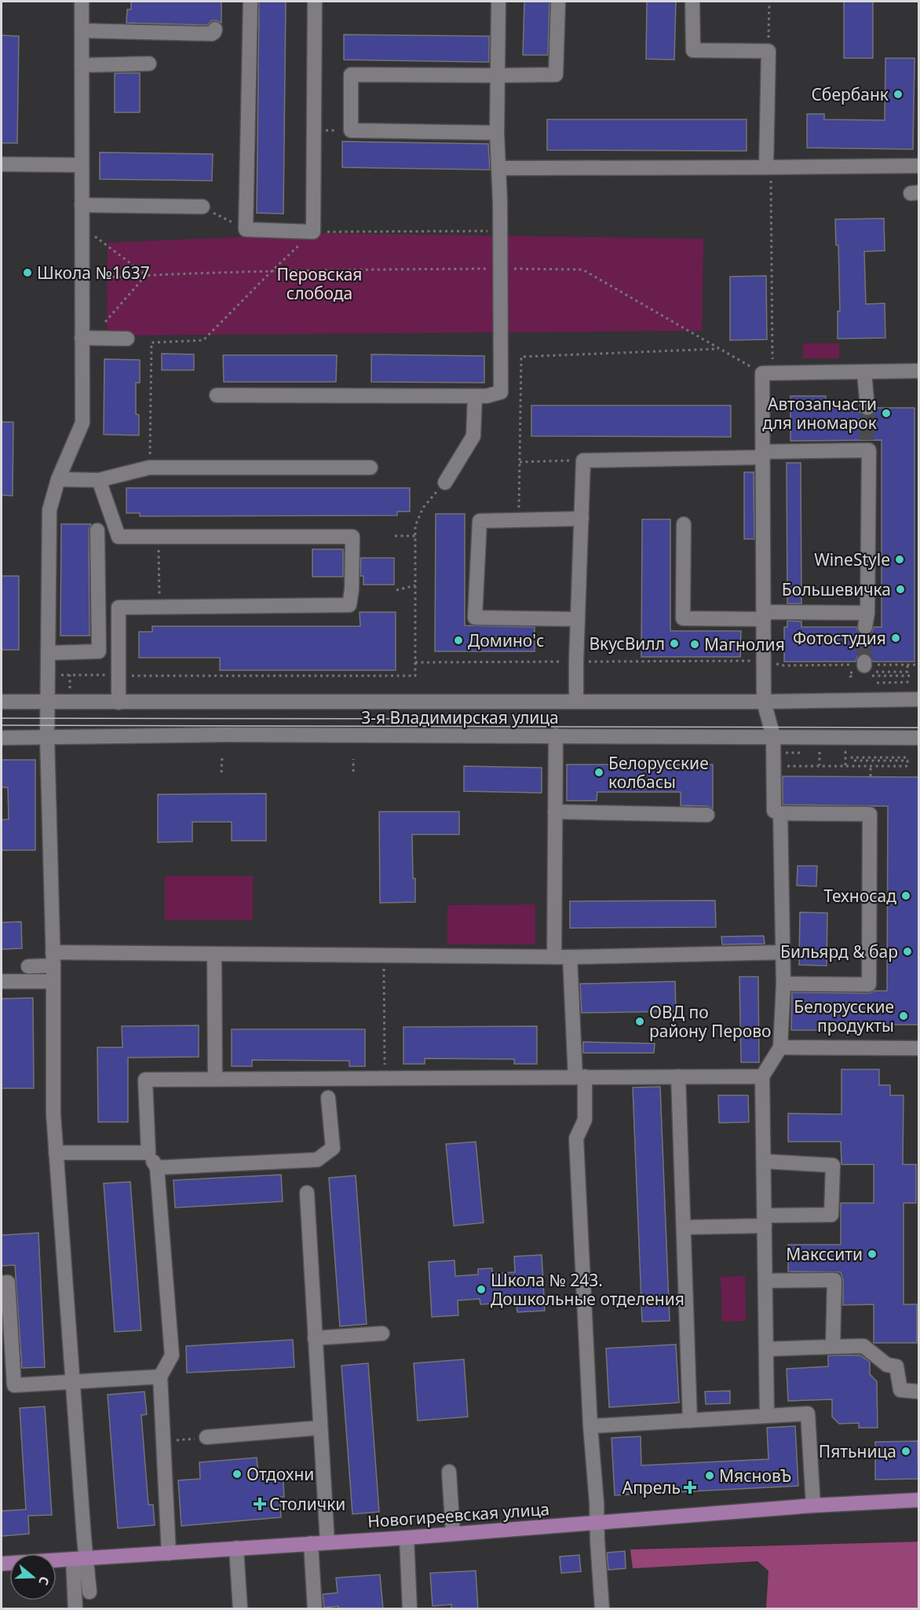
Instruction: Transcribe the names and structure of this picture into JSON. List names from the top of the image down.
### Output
{
  "streets": {
    "main road": ["Новогиреевская улица"],
    "street": ["3-я Владимирская улица"]
  },
  "parks": ["Перовская слобода"],
  "places": {
    "other": [
      "Сбербанк",
      "Школа №1637",
      "Автозапчасти для иномарок",
      "WineStyle",
      "Большевичка",
      "Фотостудия",
      "Домино'c",
      "ВкусВилл",
      "Магнолия",
      "Белорусские колбасы",
      "Техносад",
      "Бильярд & бар",
      "Белорусские продукты",
      "ОВД по району Перово",
      "Макссити",
      "Школа № 243. Дошкольные отделения",
      "Пятьница",
      "Отдохни",
      "МясновЪ"
    ],
    "health": ["Апрель", "Столички"]
  },
  "north": "right"
}
